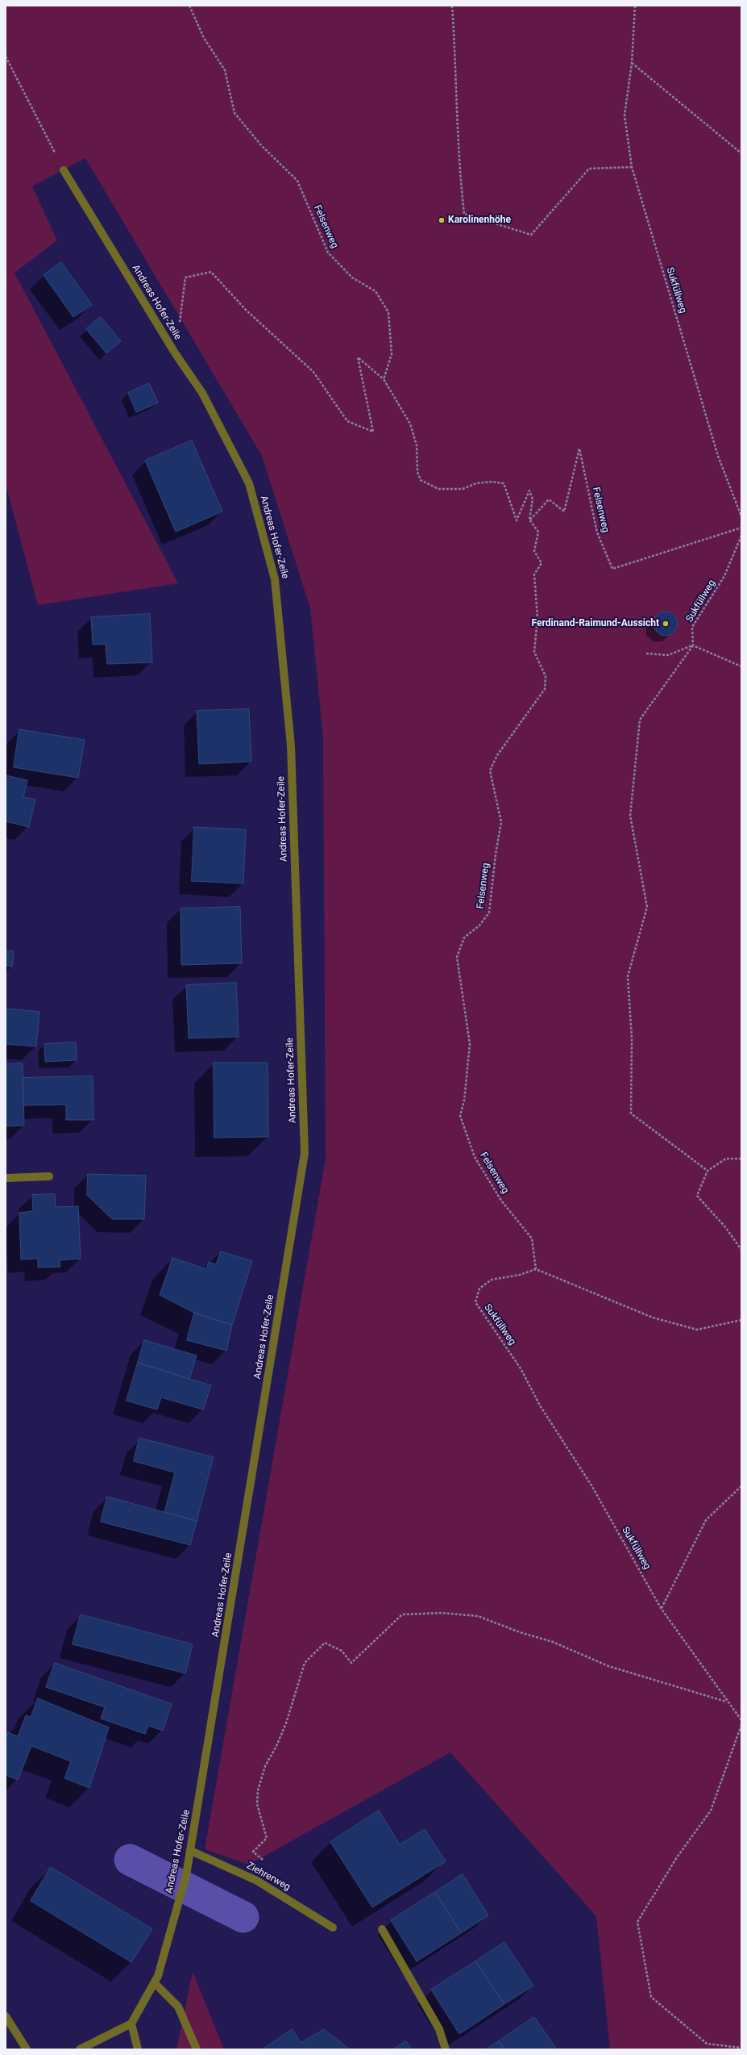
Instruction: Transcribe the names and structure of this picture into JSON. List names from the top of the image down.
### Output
{
  "streets": {
    "street": ["Andreas Hofer-Zeile", "Ziehrerweg"],
    "path": ["Felsenweg", "Sukfüllweg"]
  },
  "crossings": [
    ["Felsenweg", "Sukfüllweg"],
    ["Andreas Hofer-Zeile", "Ziehrerweg"]
  ],
  "places": ["Karolinenhöhe", "Ferdinand-Raimund-Aussicht"]
}
